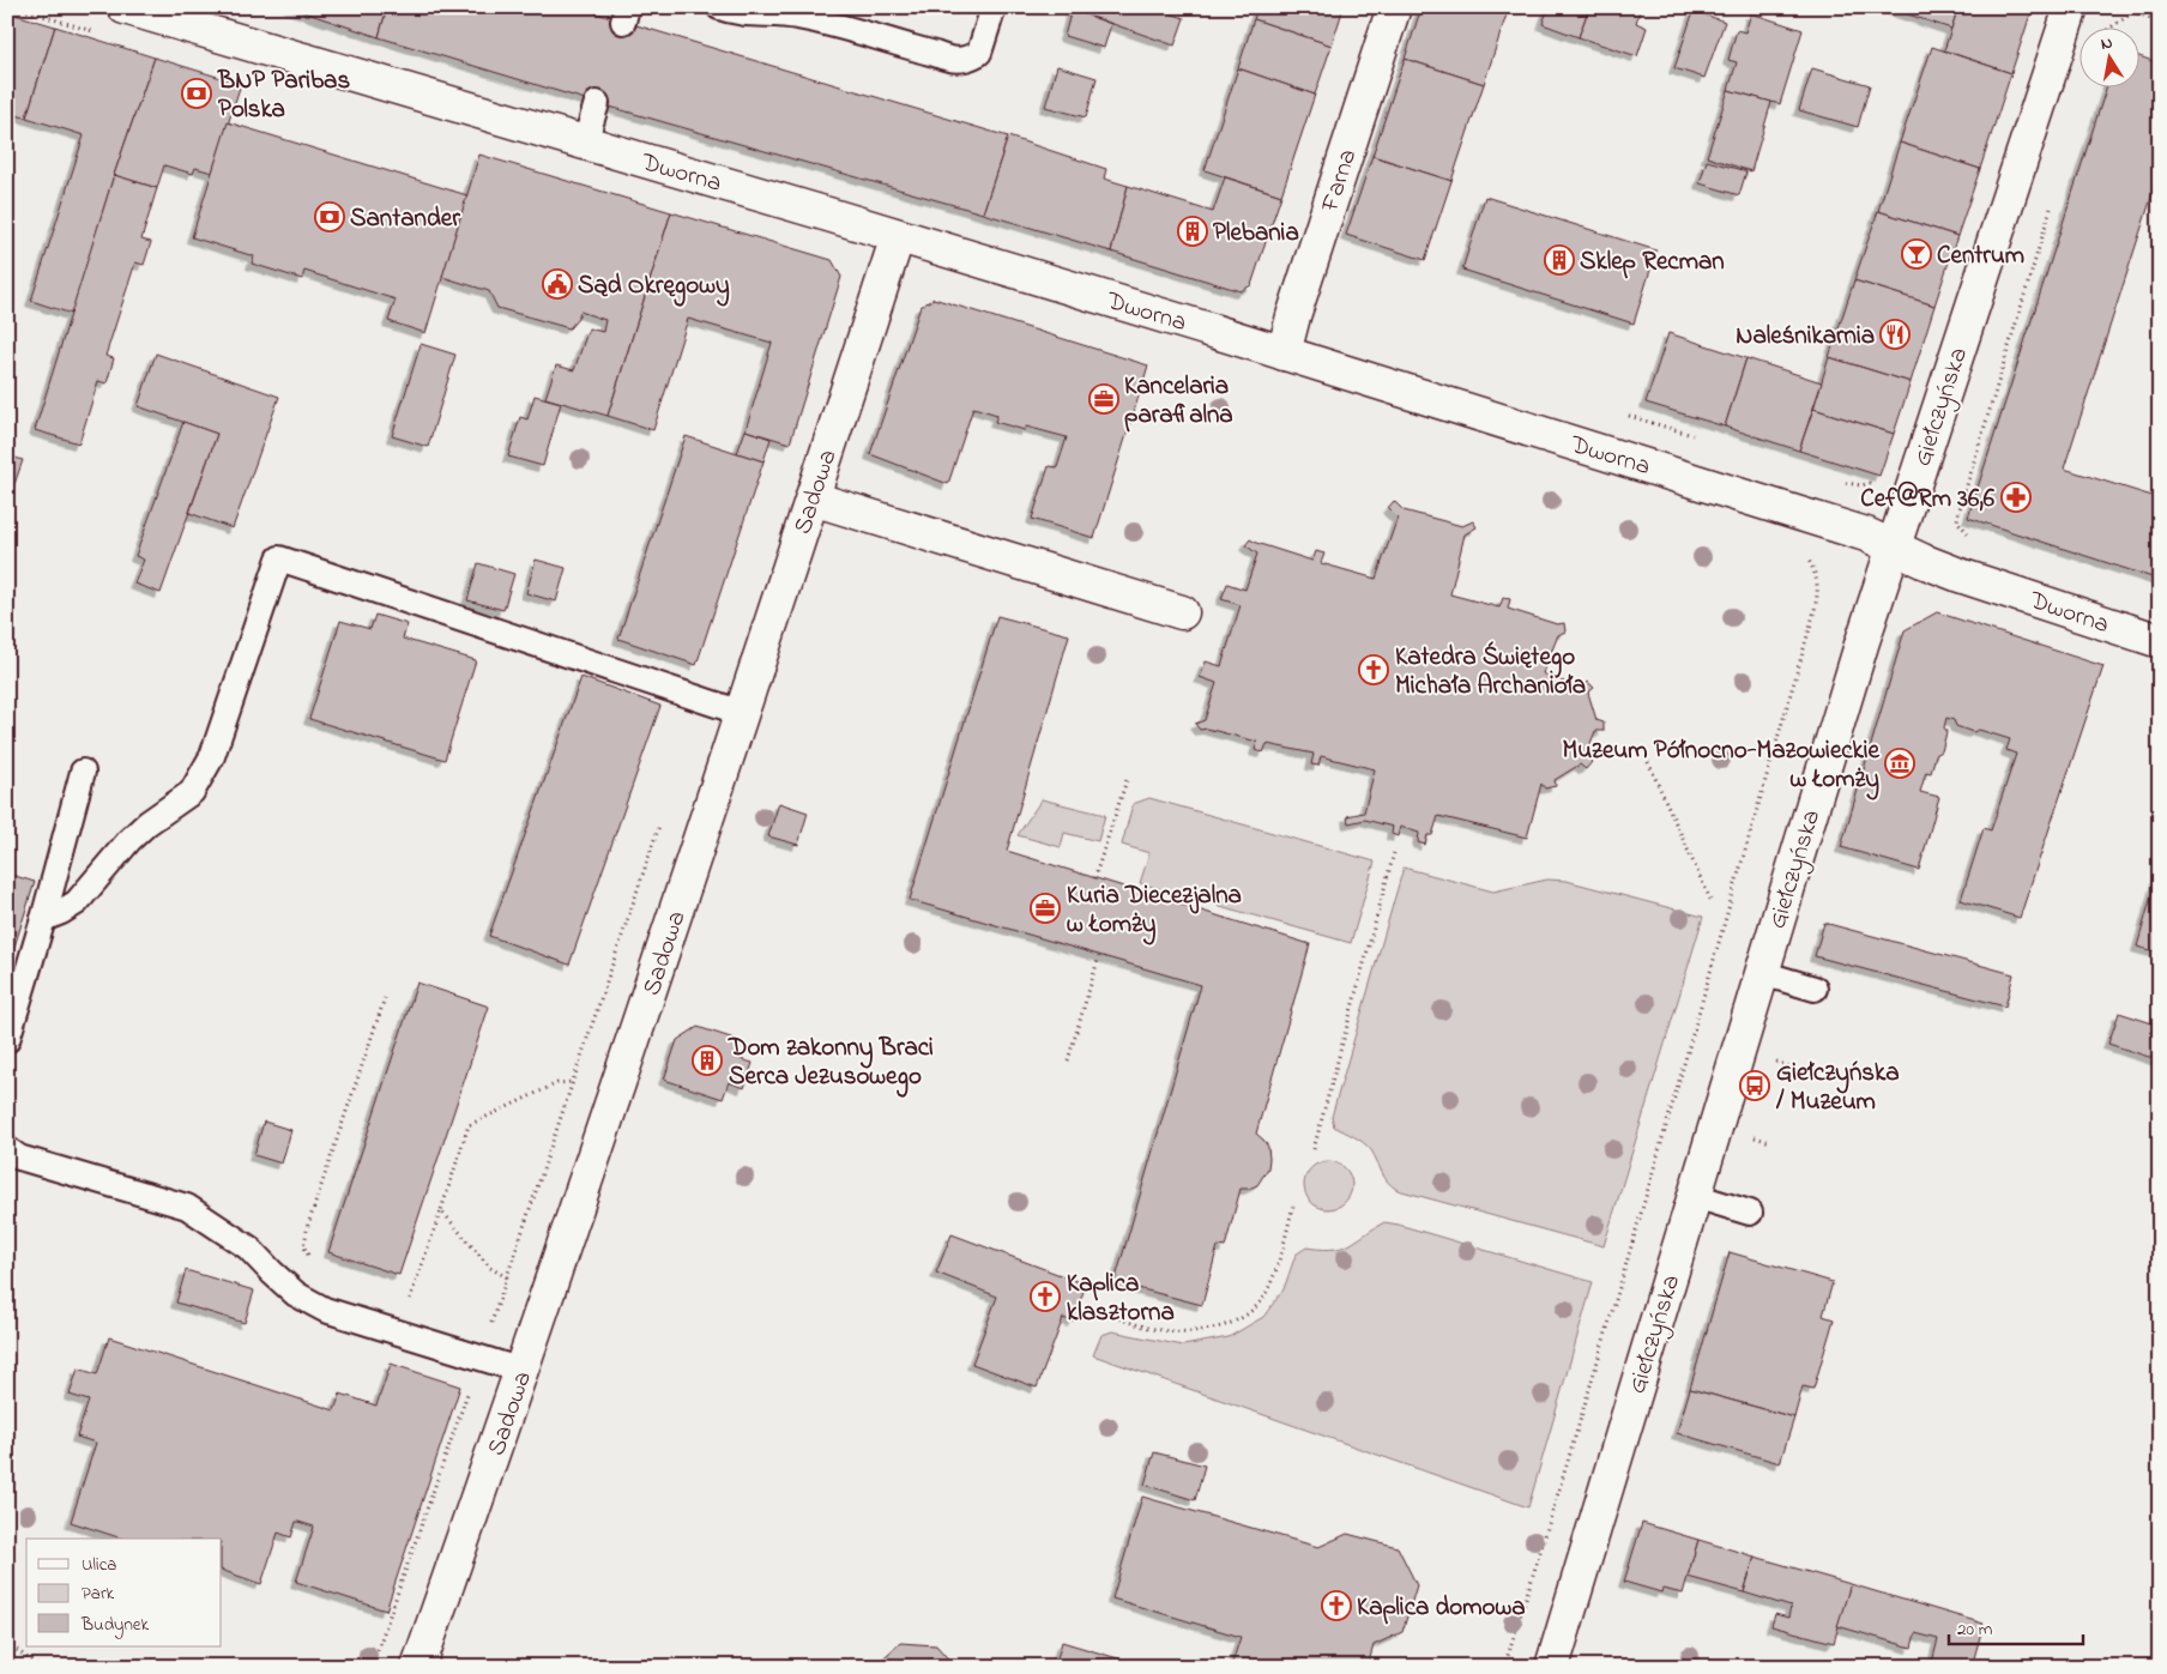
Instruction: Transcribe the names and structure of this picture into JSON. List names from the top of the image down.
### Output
{
  "streets": {
    "street": [
      "Dworna",
      "Farna",
      "Giełczyńska",
      "Sadowa"
    ]
  },
  "crossings": [
    ["Dworna", "Farna"],
    ["Dworna", "Giełczyńska"],
    ["Dworna", "Sadowa"]
  ],
  "places": {
    "bank": ["BNP Paribas Polska", "Santander"],
    "building": ["Plebania", "Sklep Recman", "Dom zakonny Braci Serca Jezusowego"],
    "bar": ["Centrum"],
    "public building": ["Sąd Okręgowy"],
    "restaurant": ["Naleśnikarnia"],
    "office": ["Kancelaria parafialna", "Kuria Diecezjalna w Łomży"],
    "pharmacy": ["Cef@Rm 36,6"],
    "church": ["Katedra Świętego Michała Archanioła", "Kaplica klasztorna", "Kaplica domowa"],
    "museum": ["Muzeum Północno-Mazowieckie w Łomży"],
    "bus stop": ["Giełczyńska / Muzeum"]
  },
  "legend": ["Ulica", "Park", "Budynek"],
  "scale_bar": "20 m",
  "north": "top"
}
